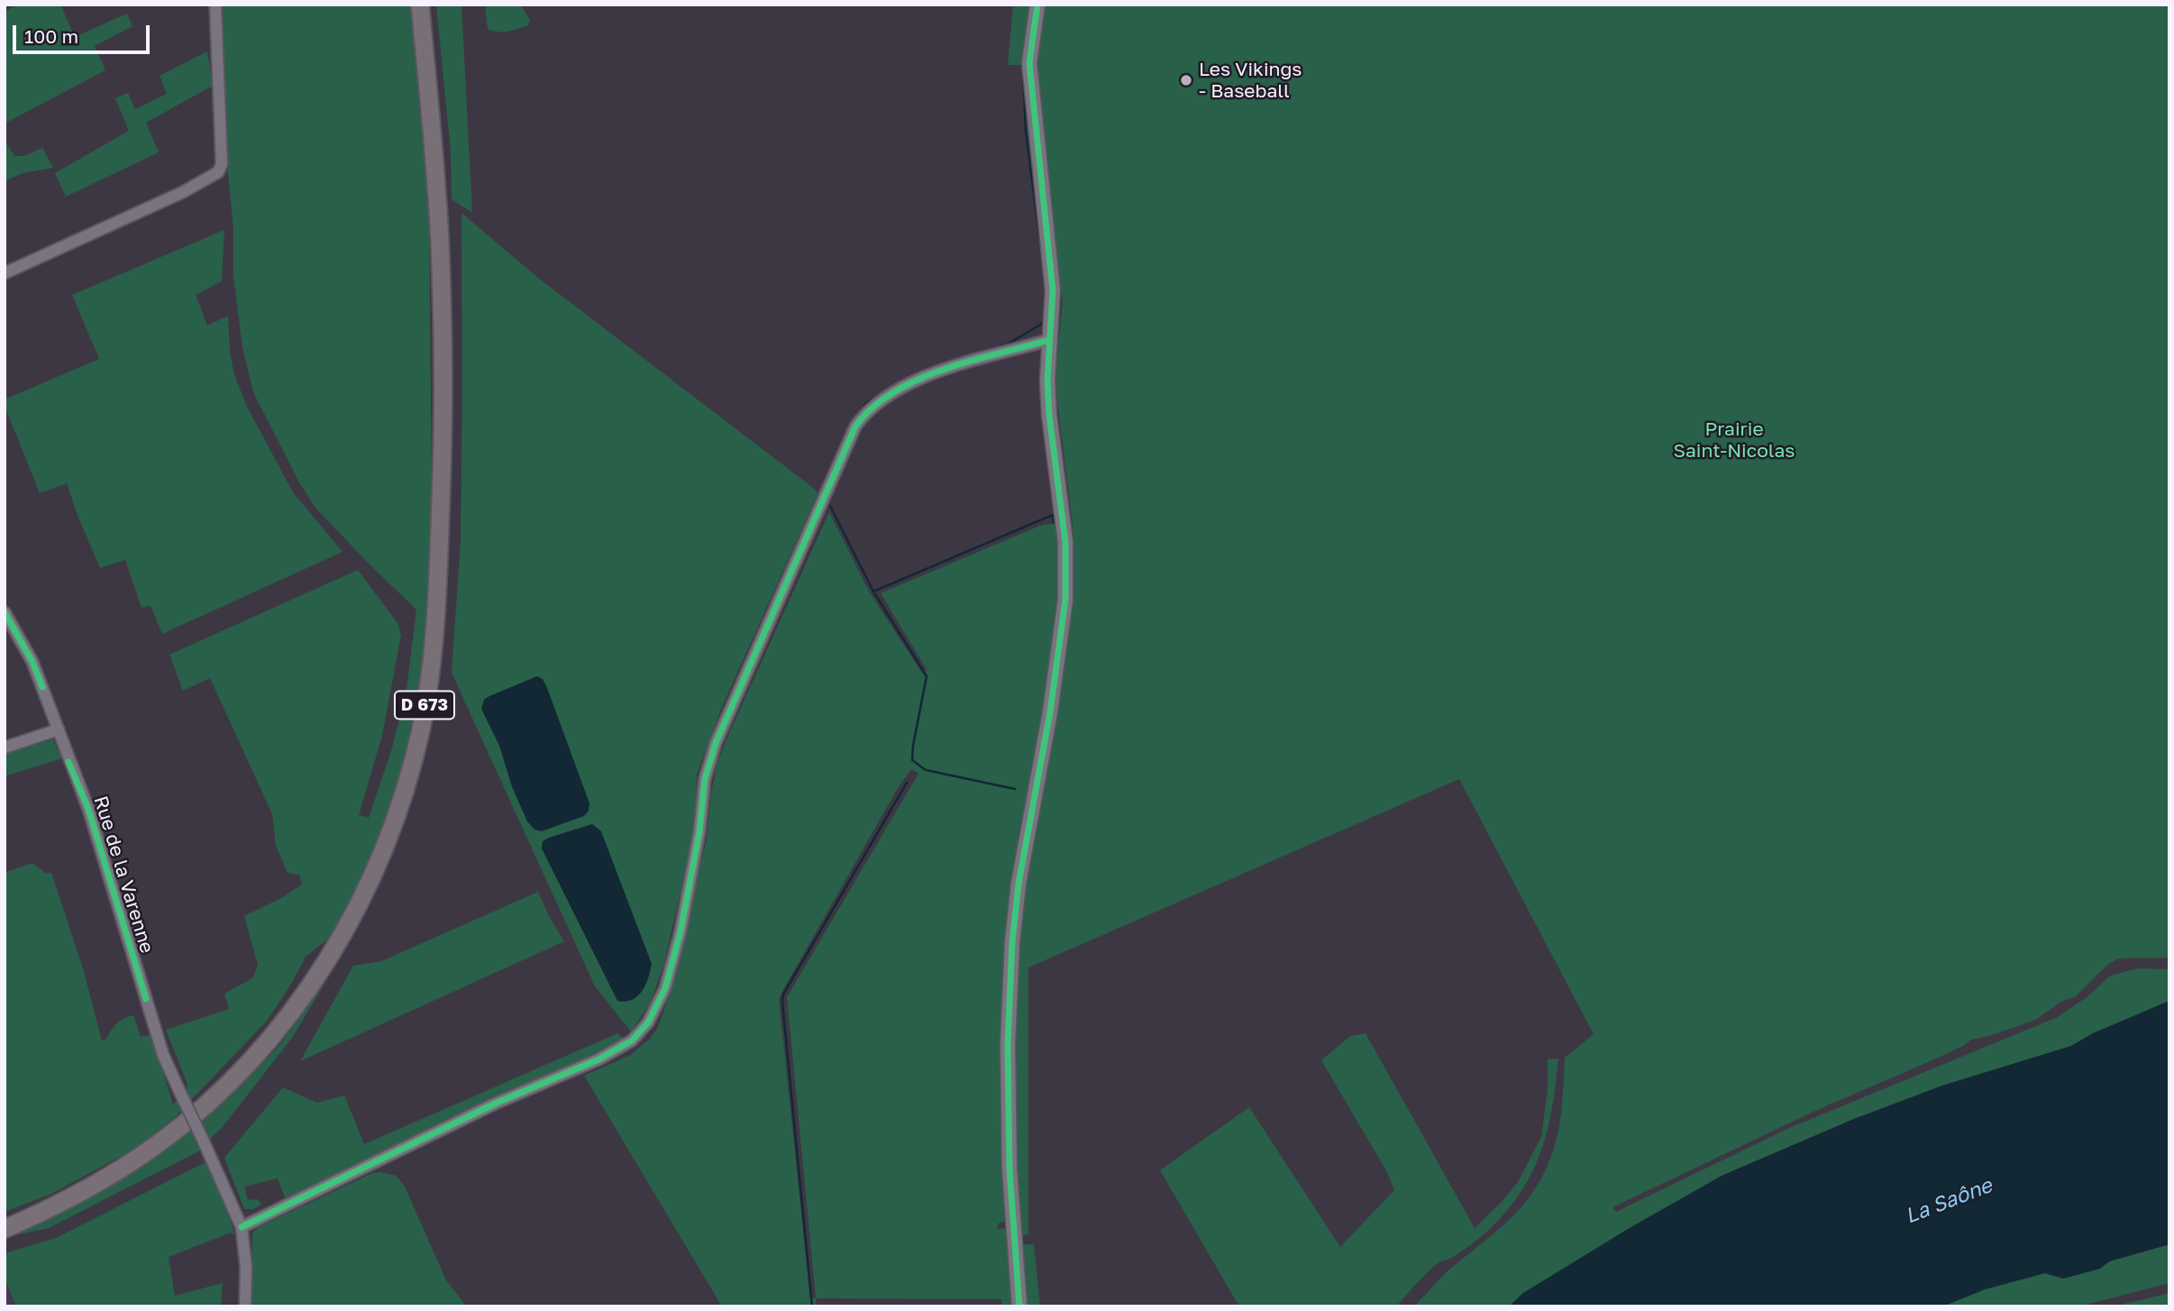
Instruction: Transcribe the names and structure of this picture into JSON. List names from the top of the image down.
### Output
{
  "streets": {
    "main road": ["D 673"],
    "street": ["Rue de la Varenne"]
  },
  "water": ["La Saône"],
  "parks": ["Prairie Saint-Nicolas"],
  "places": ["Les Vikings - Baseball"],
  "scale_bar": "100 m"
}
